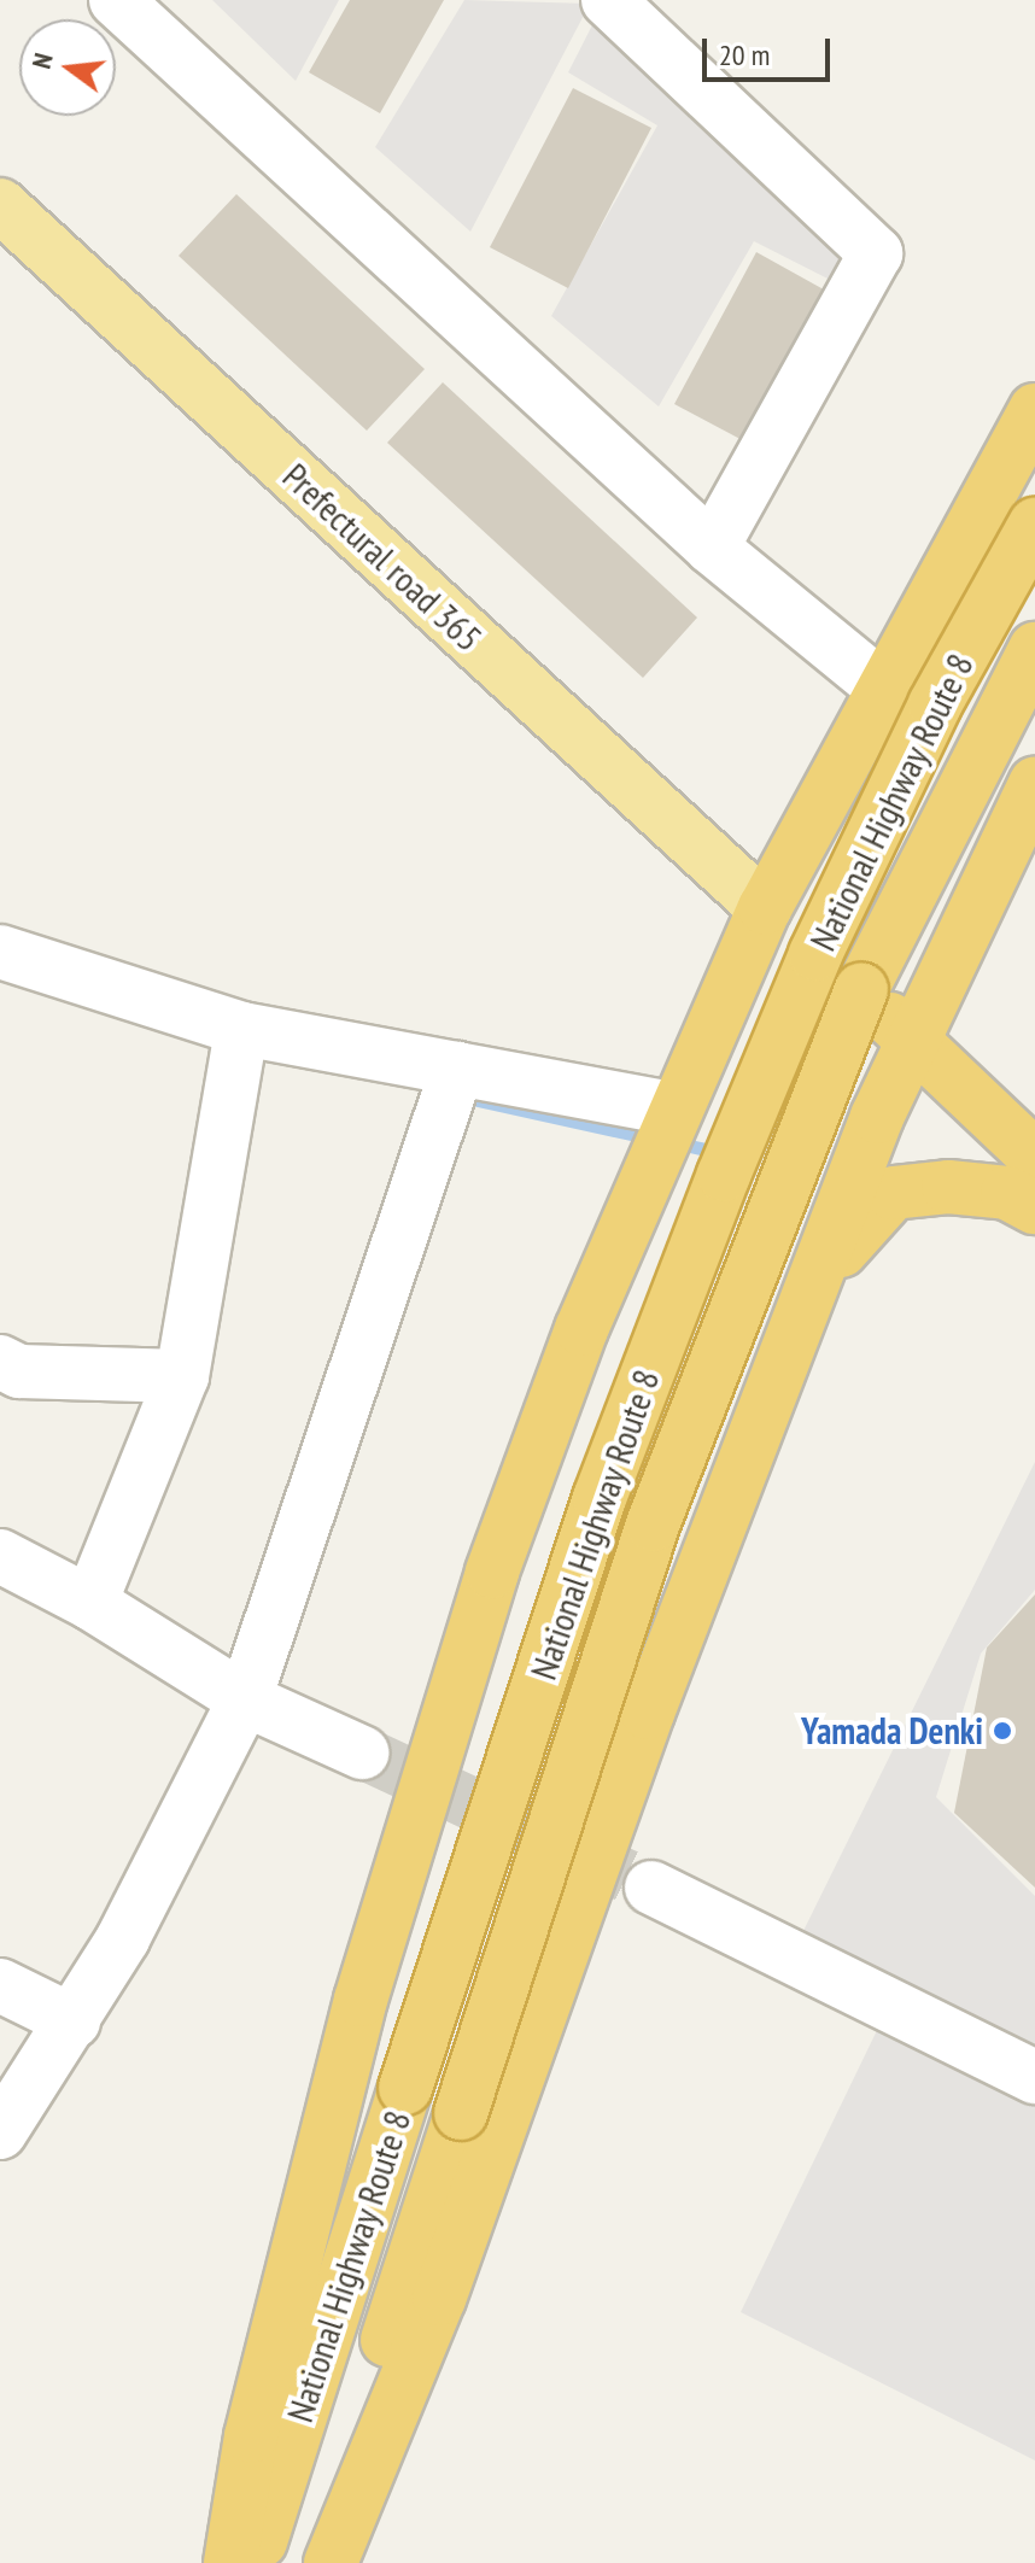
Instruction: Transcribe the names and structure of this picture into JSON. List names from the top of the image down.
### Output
{
  "streets": {
    "highway": ["National Highway Route 8"],
    "main road": ["Prefectural road 365"]
  },
  "places": ["Yamada Denki"],
  "scale_bar": "20 m",
  "north": "left"
}
